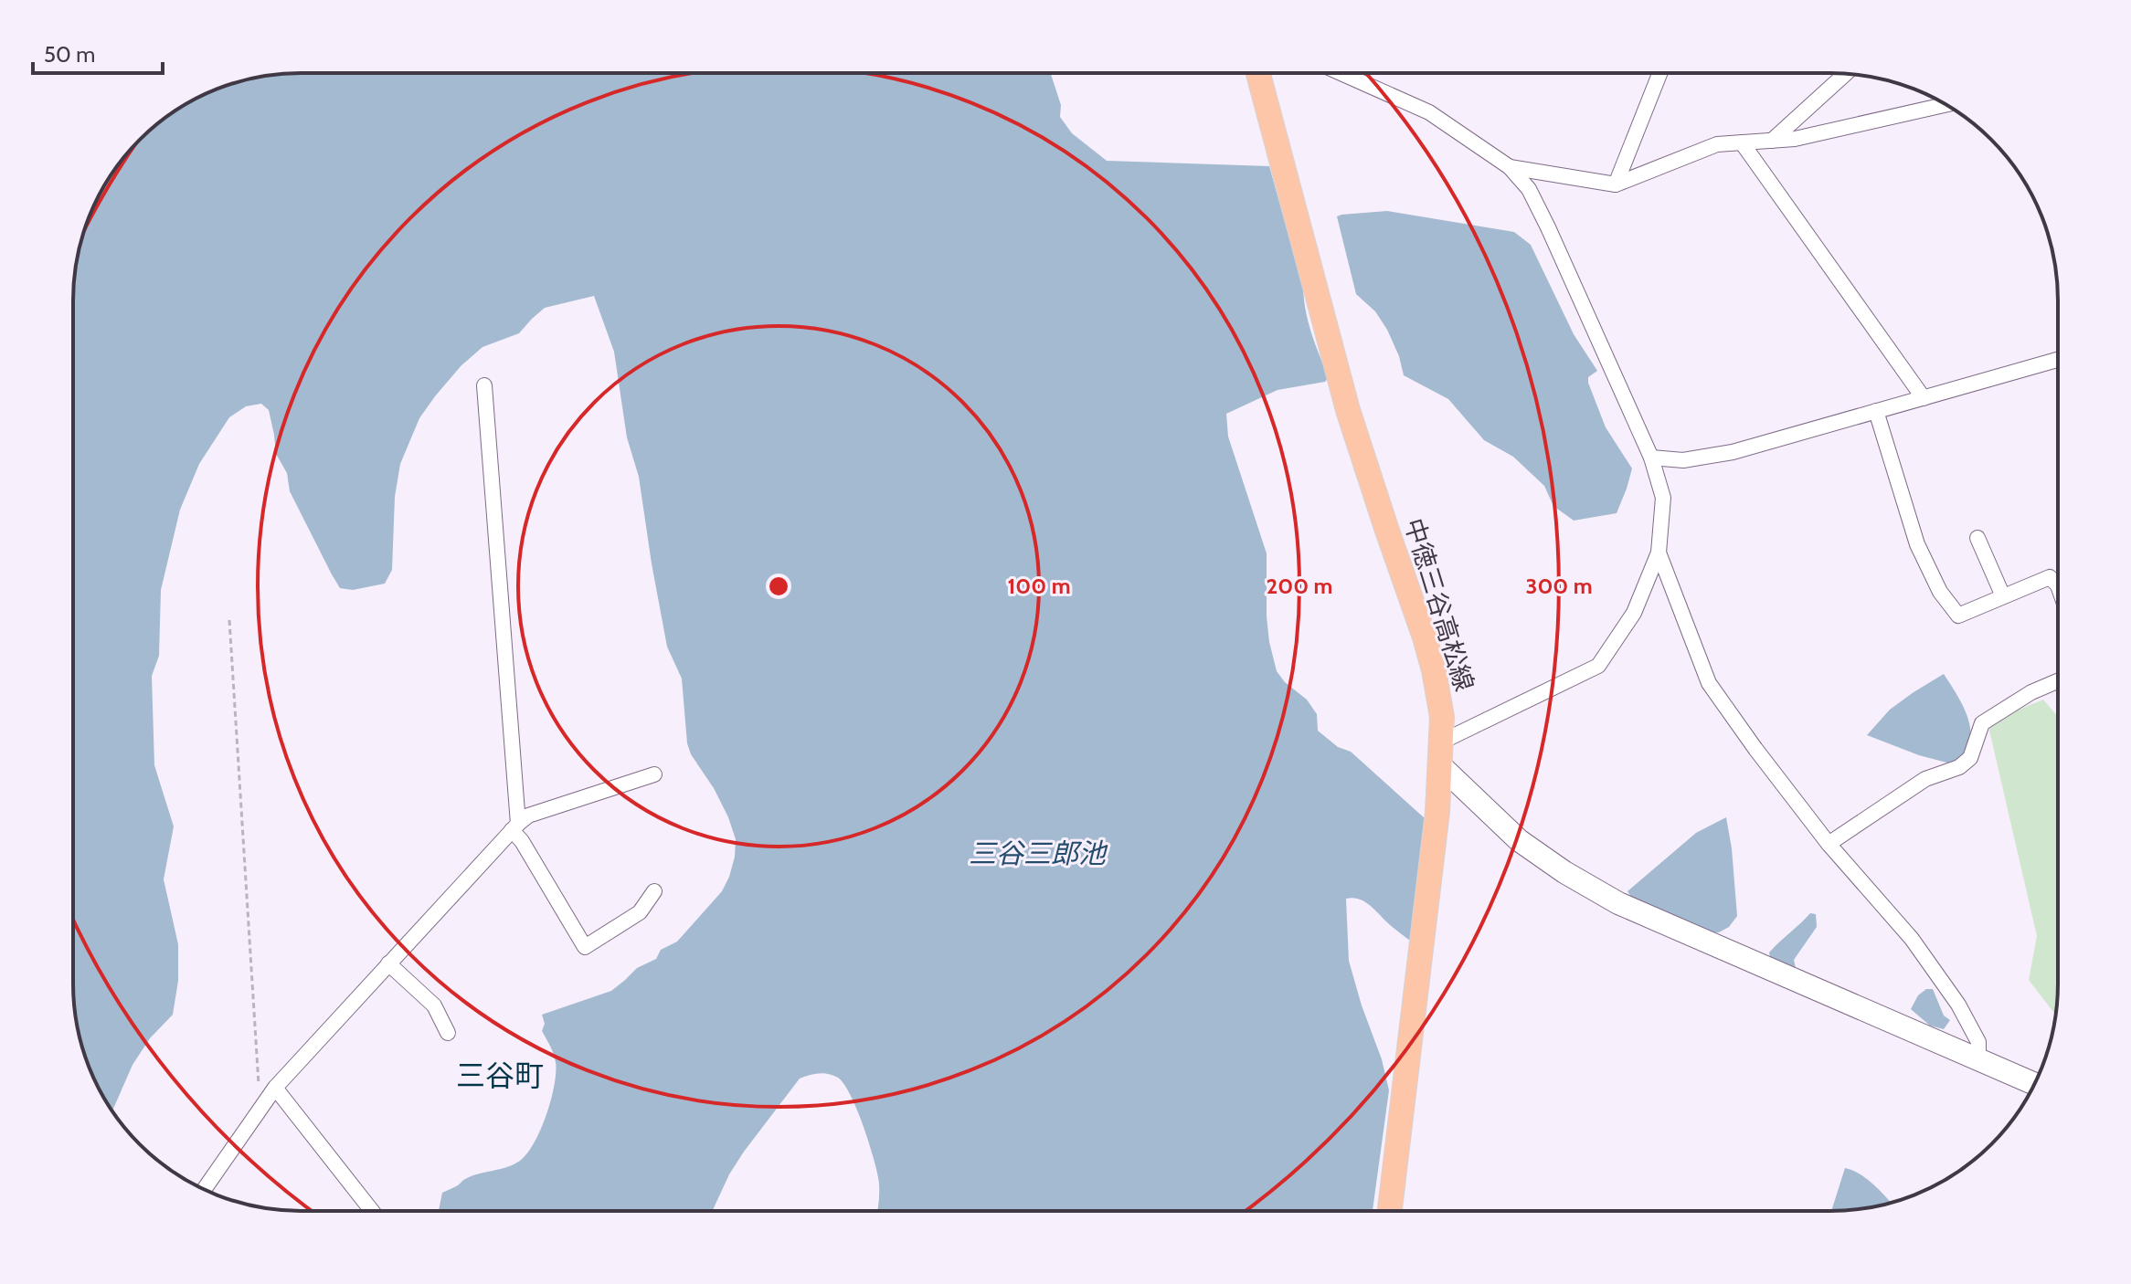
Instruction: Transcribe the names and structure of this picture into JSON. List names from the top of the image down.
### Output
{
  "streets": {
    "main road": ["中徳三谷高松線"]
  },
  "districts": ["三谷町"],
  "water": ["三谷三郎池"],
  "scale_bar": "50 m",
  "rings": ["100 m", "200 m", "300 m"]
}
